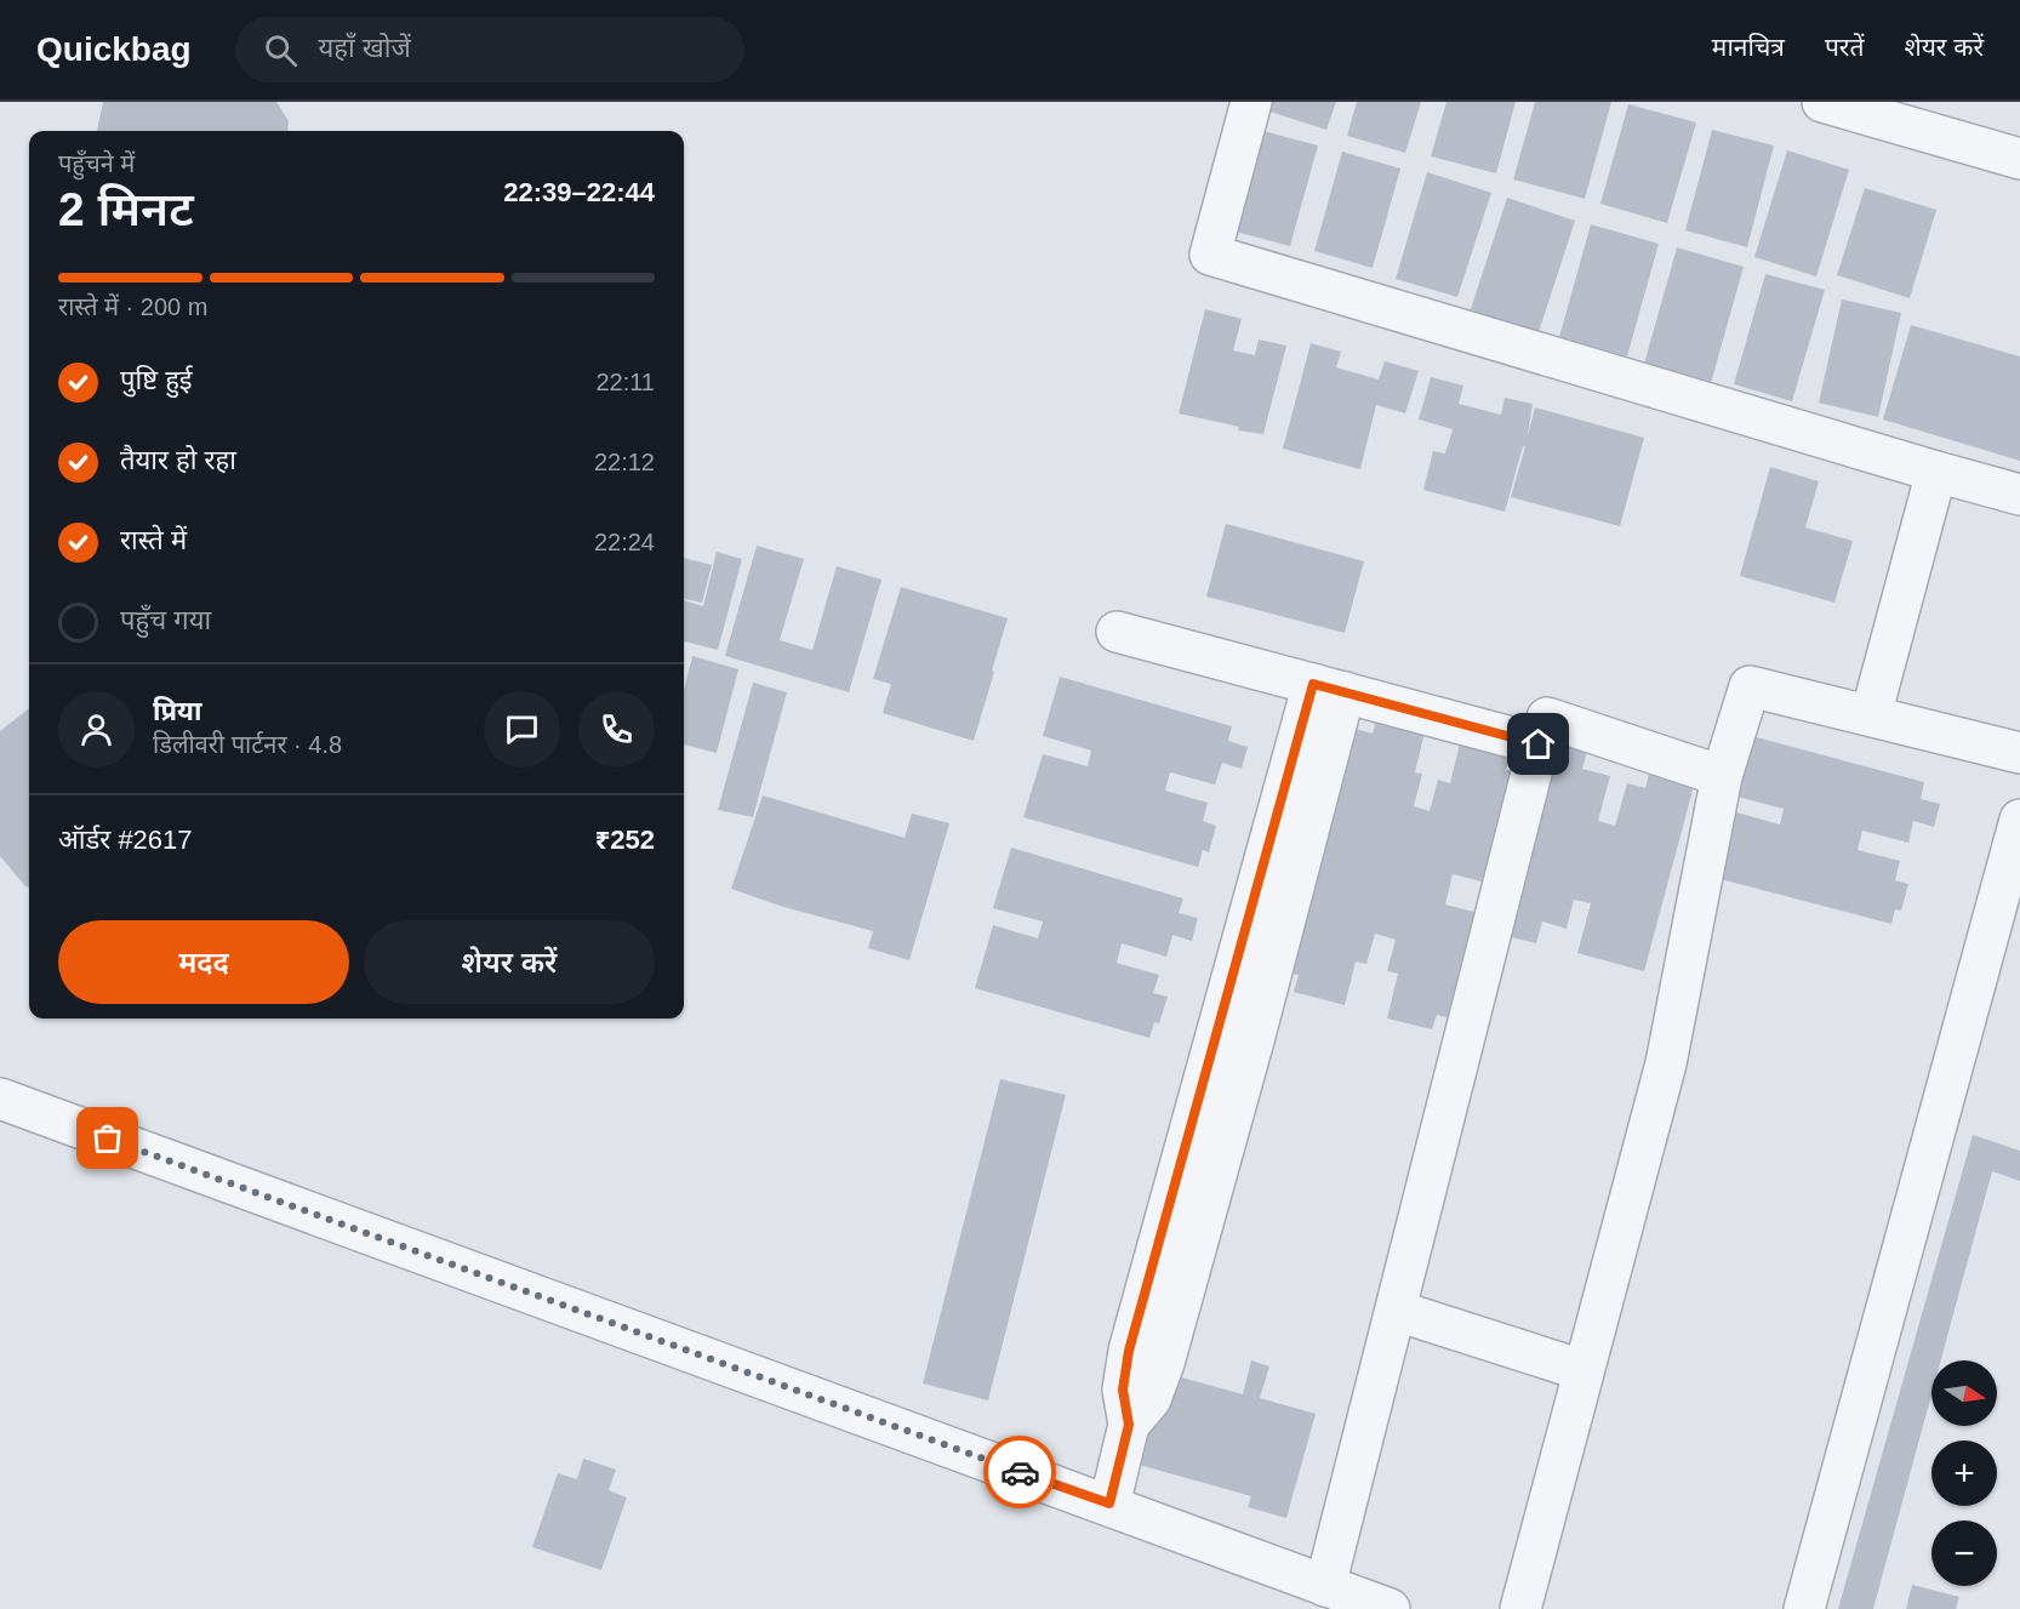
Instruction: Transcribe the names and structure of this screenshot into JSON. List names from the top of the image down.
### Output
{
  "north": "right",
  "page": {
    "header": "Quickbag",
    "search": "यहाँ खोजें",
    "nav": ["मानचित्र", "परतें", "शेयर करें"],
    "heading": ["2 मिनट", "पहुँचने में", "22:39–22:44"],
    "panel": [
      "प्रिया",
      "डिलीवरी पार्टनर · 4.8",
      "ऑर्डर #2617",
      "₹252"
    ],
    "bar": "रास्ते में · 200 m",
    "list": [
      ["पुष्टि हुई", "22:11"],
      ["तैयार हो रहा", "22:12"],
      ["रास्ते में", "22:24"],
      "पहुँच गया"
    ],
    "buttons": ["मदद", "शेयर करें"],
    "map_buttons": ["+", "−"]
  }
}
